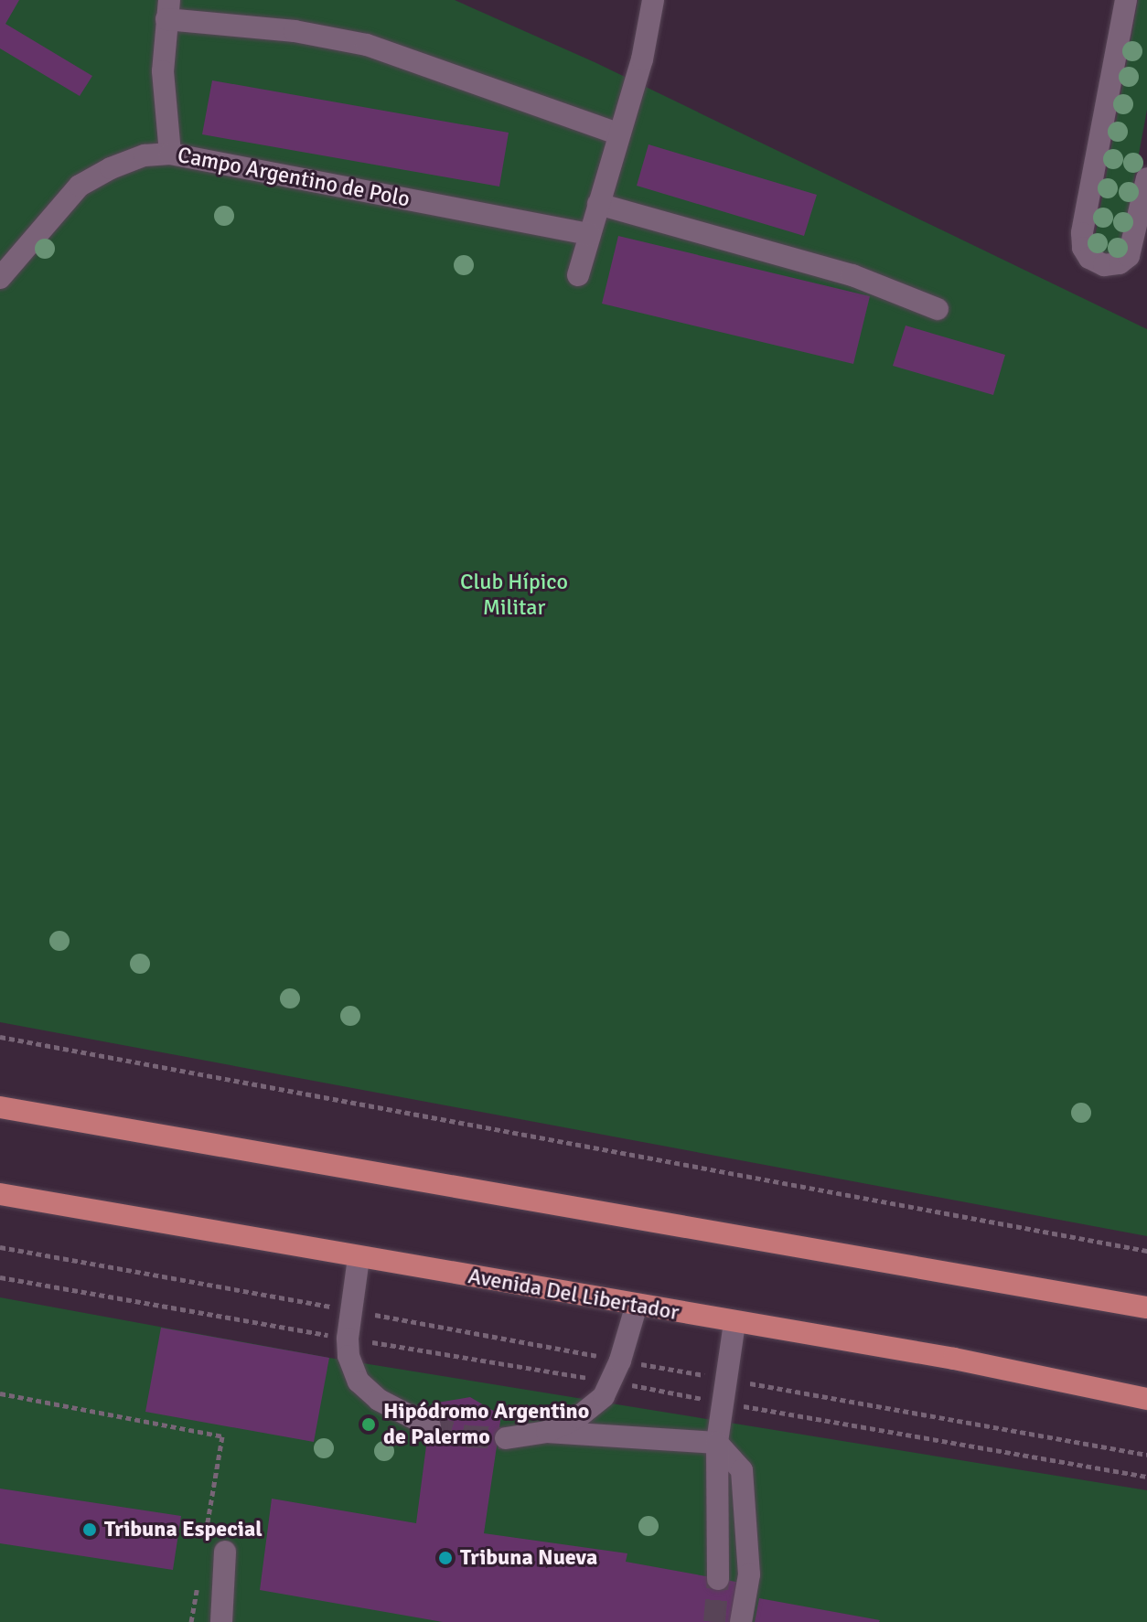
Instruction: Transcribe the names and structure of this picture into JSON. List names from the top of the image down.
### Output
{
  "streets": {
    "main road": ["Avenida Del Libertador"],
    "street": ["Campo Argentino de Polo"]
  },
  "parks": ["Club Hípico Militar"],
  "places": ["Hipódromo Argentino de Palermo", "Tribuna Especial", "Tribuna Nueva"]
}
